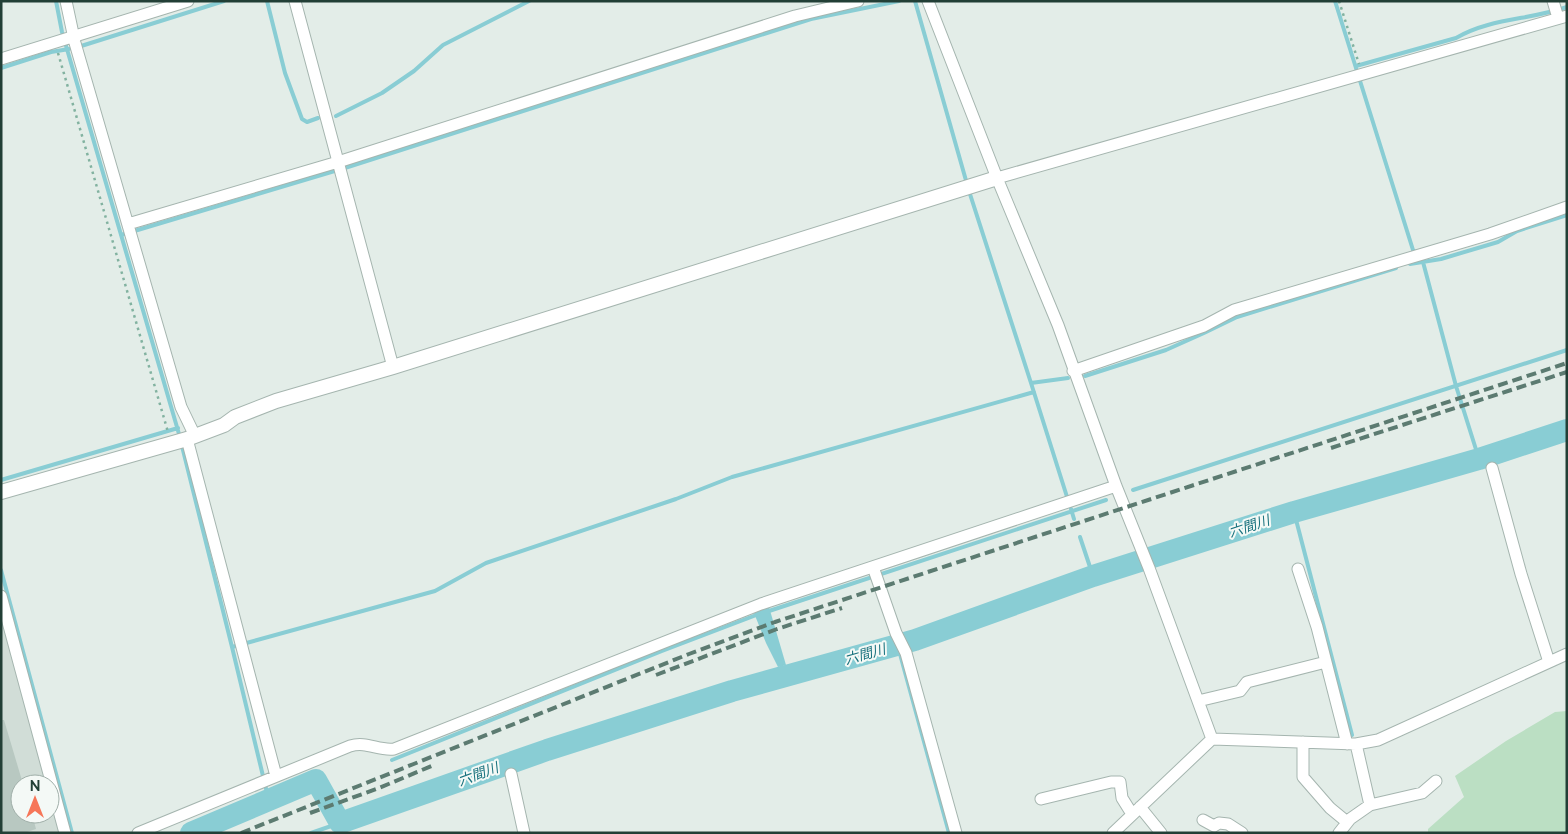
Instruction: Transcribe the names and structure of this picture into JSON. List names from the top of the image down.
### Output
{
  "water": ["六間川"],
  "north": "top"
}
